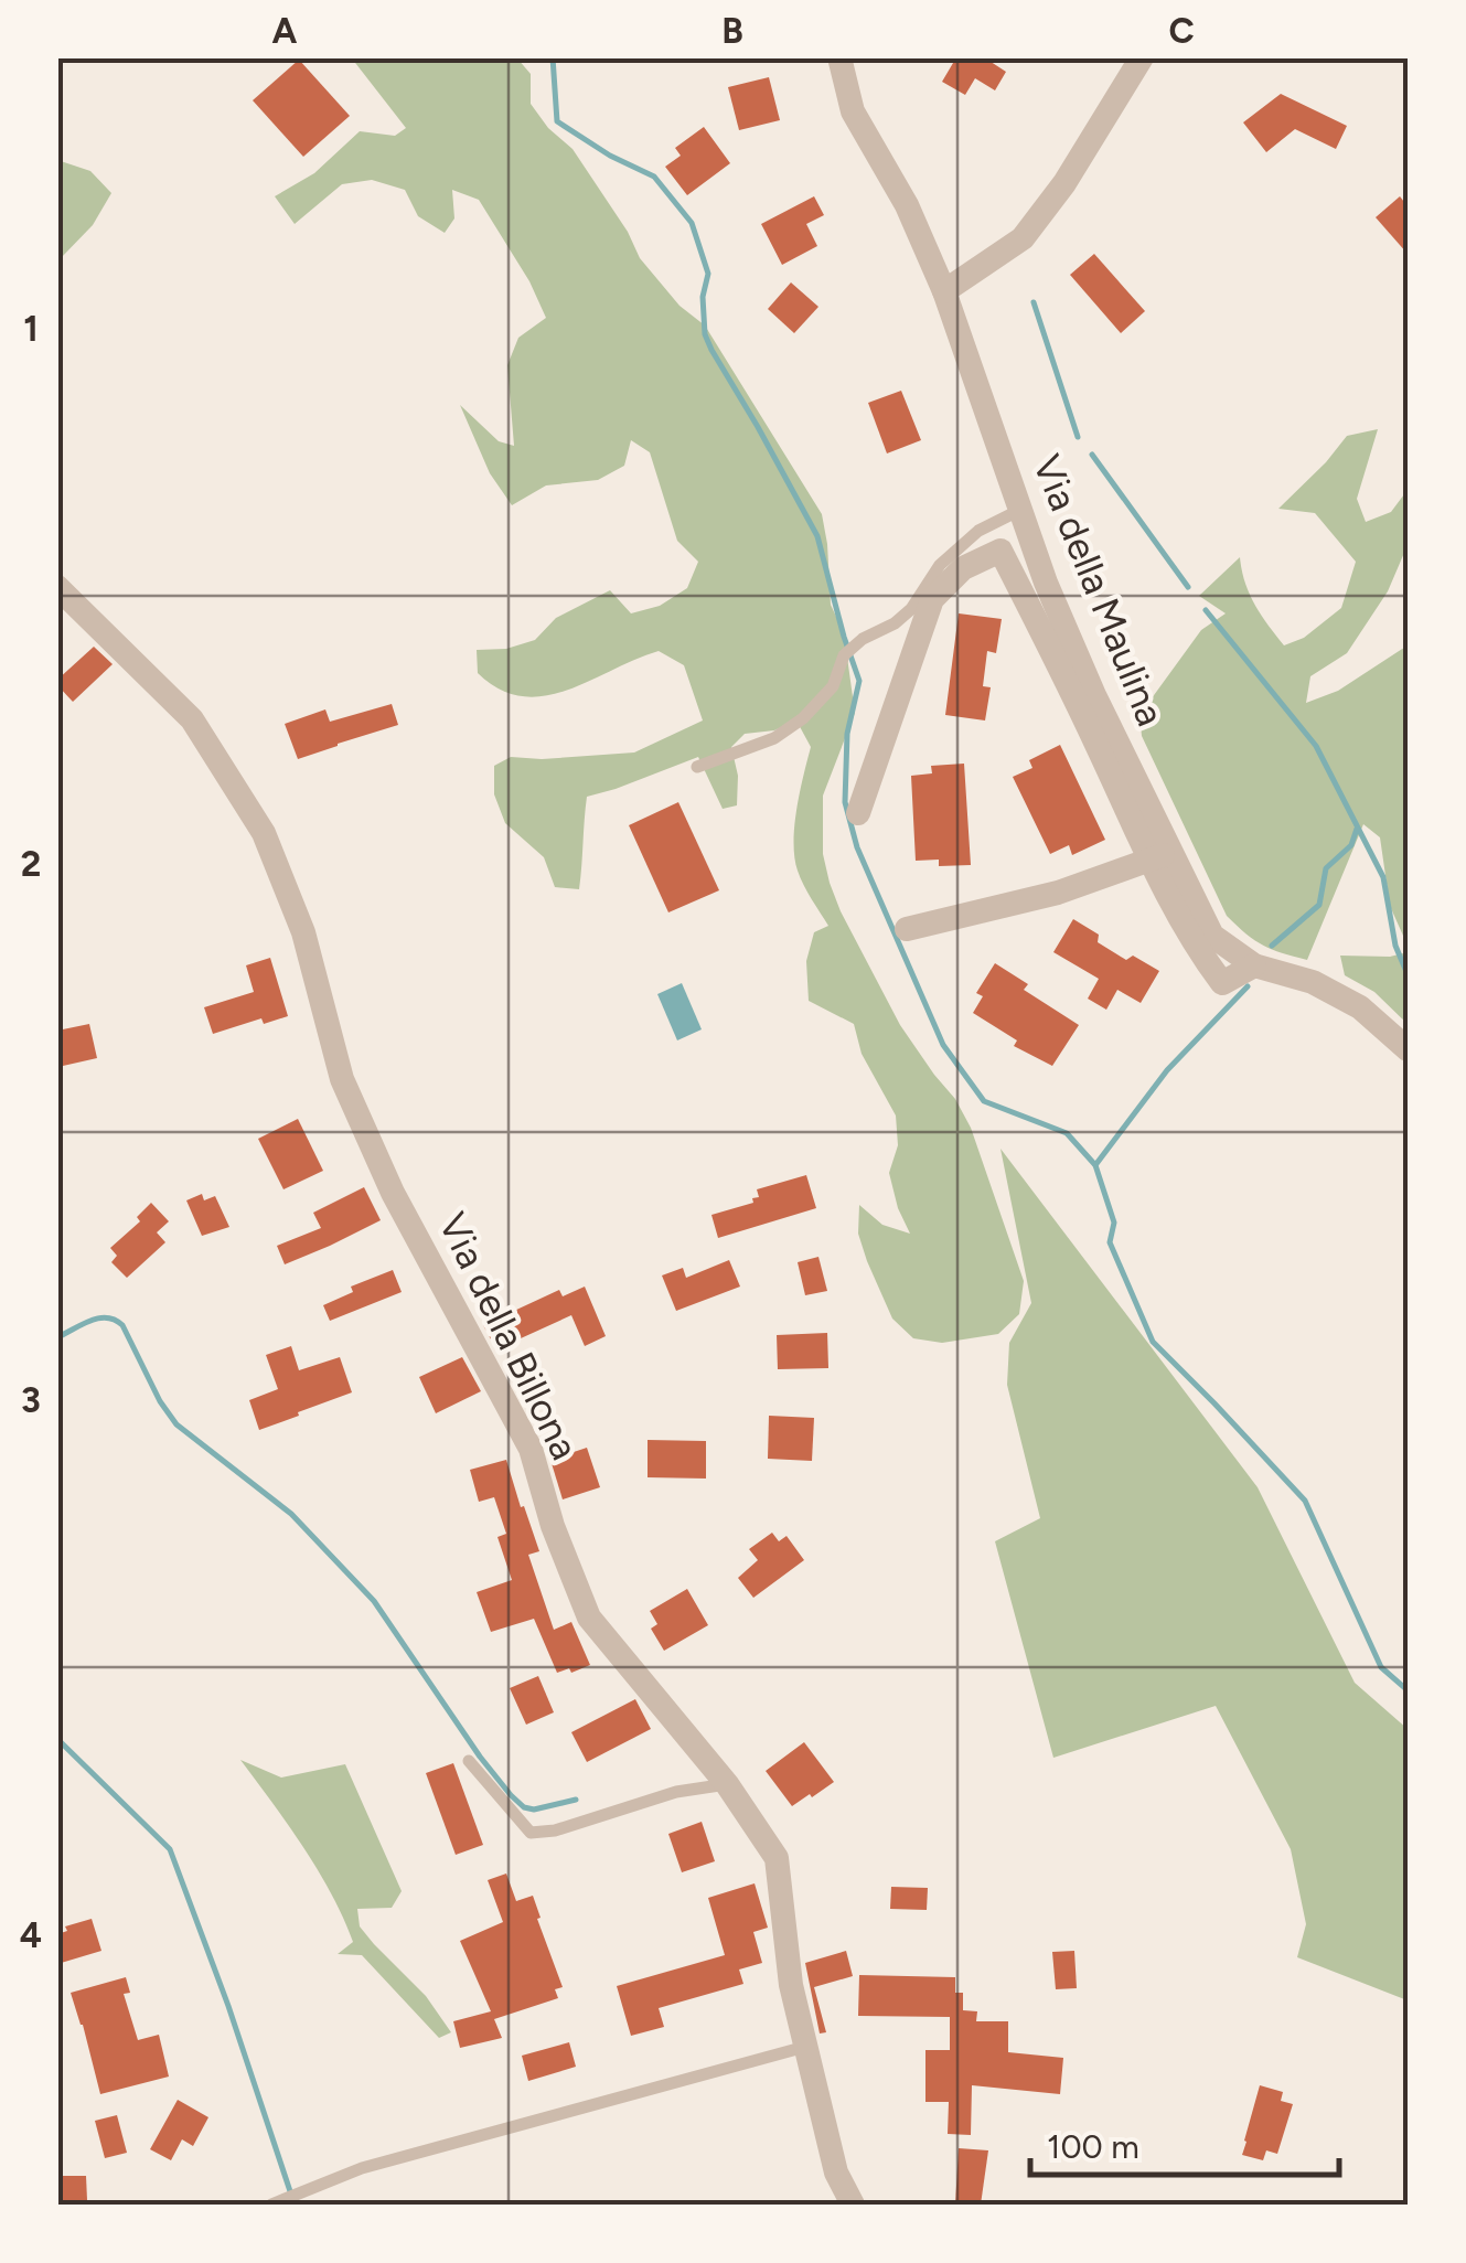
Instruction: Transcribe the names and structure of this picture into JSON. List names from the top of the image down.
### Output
{
  "streets": {
    "street": ["Via della Maulina", "Via della Billona"]
  },
  "scale_bar": "100 m",
  "grid": {
    "columns": ["A", "B", "C"],
    "rows": [
      "1",
      "2",
      "3",
      "4"
    ]
  }
}
